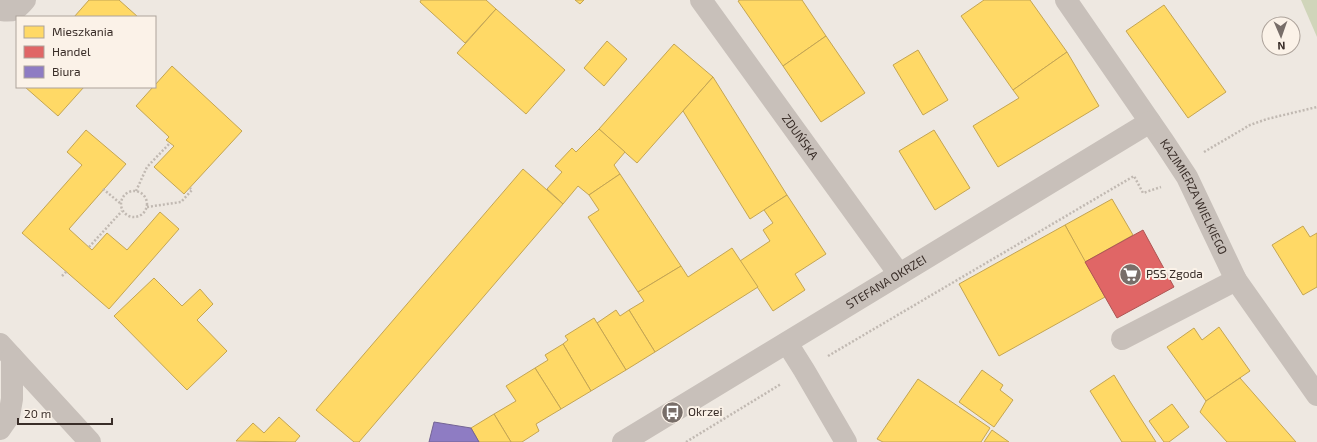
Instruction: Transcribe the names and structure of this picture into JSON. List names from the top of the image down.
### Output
{
  "streets": {
    "street": ["ZDUŃSKA", "KAZIMIERZA WIELKIEGO", "STEFANA OKRZEI"]
  },
  "crossings": [
    ["ZDUŃSKA", "STEFANA OKRZEI"],
    ["KAZIMIERZA WIELKIEGO", "STEFANA OKRZEI"]
  ],
  "places": {
    "supermarket": ["PSS Zgoda"],
    "bus stop": ["Okrzei"]
  },
  "legend": ["Mieszkania", "Handel", "Biura"],
  "scale_bar": "20 m",
  "north": "bottom"
}
